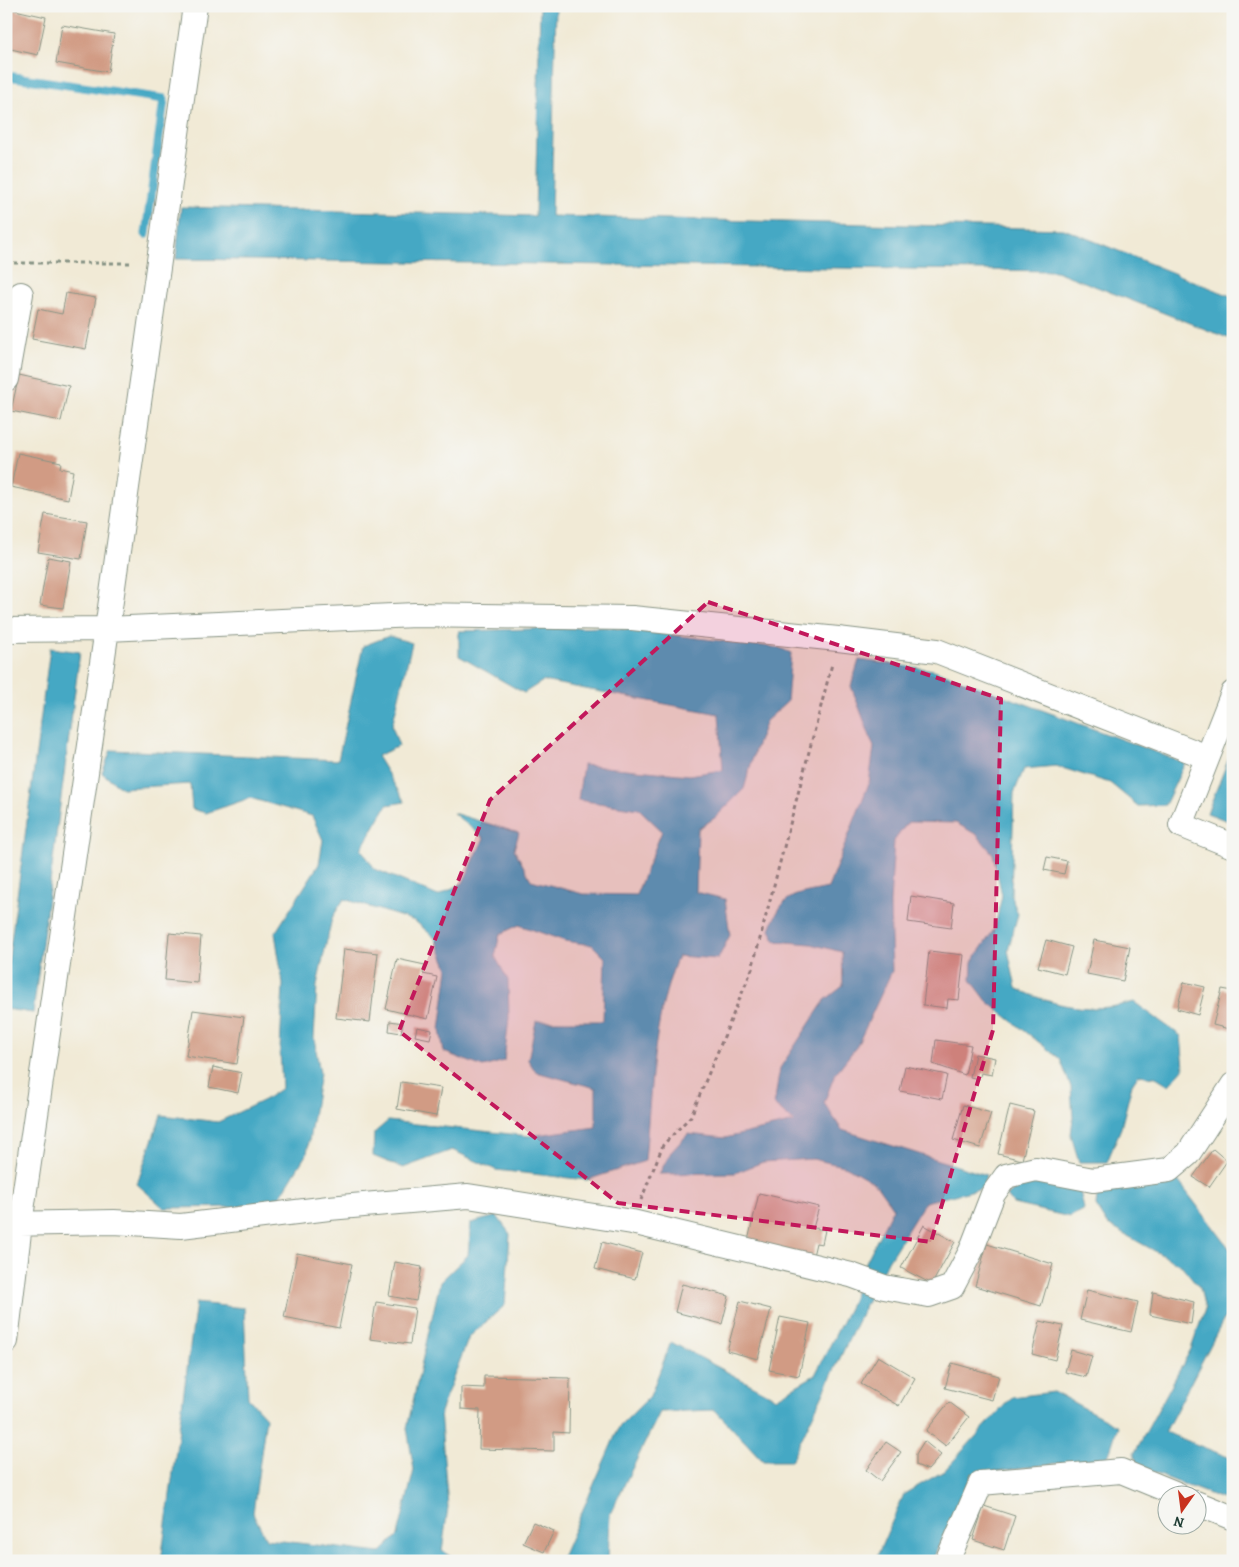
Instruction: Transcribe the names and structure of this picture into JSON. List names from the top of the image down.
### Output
{
  "north": "bottom"
}
